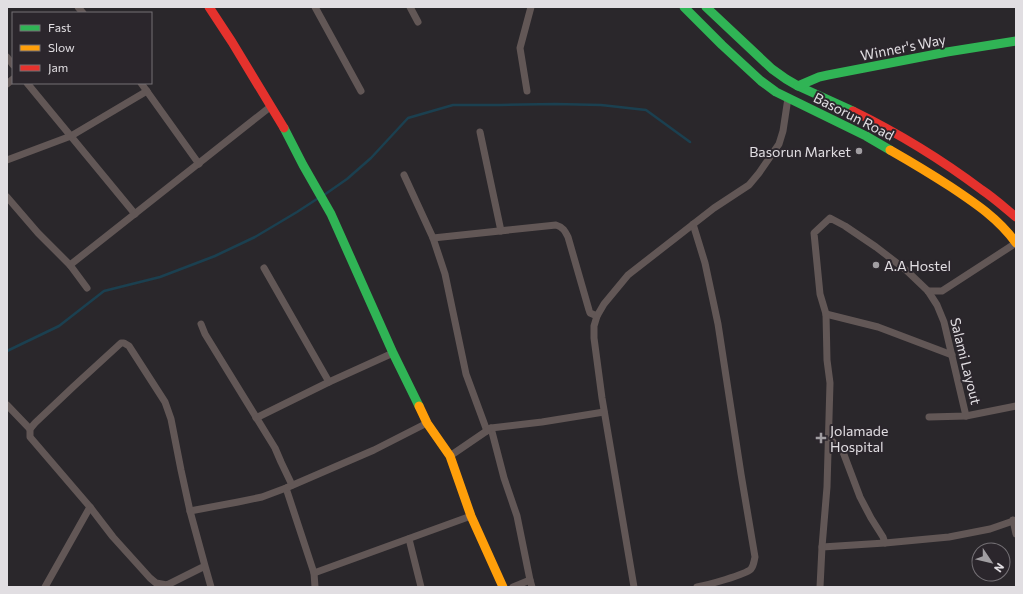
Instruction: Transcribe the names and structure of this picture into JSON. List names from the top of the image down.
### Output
{
  "streets": {
    "street": ["Winner's Way", "Basorun Road", "Salami Layout"]
  },
  "crossings": [
    ["Winner's Way", "Basorun Road"]
  ],
  "places": {
    "other": ["Basorun Market", "A.A Hostel"],
    "health": ["Jolamade Hospital"]
  },
  "legend": ["Fast", "Slow", "Jam"],
  "north": "bottom right"
}
